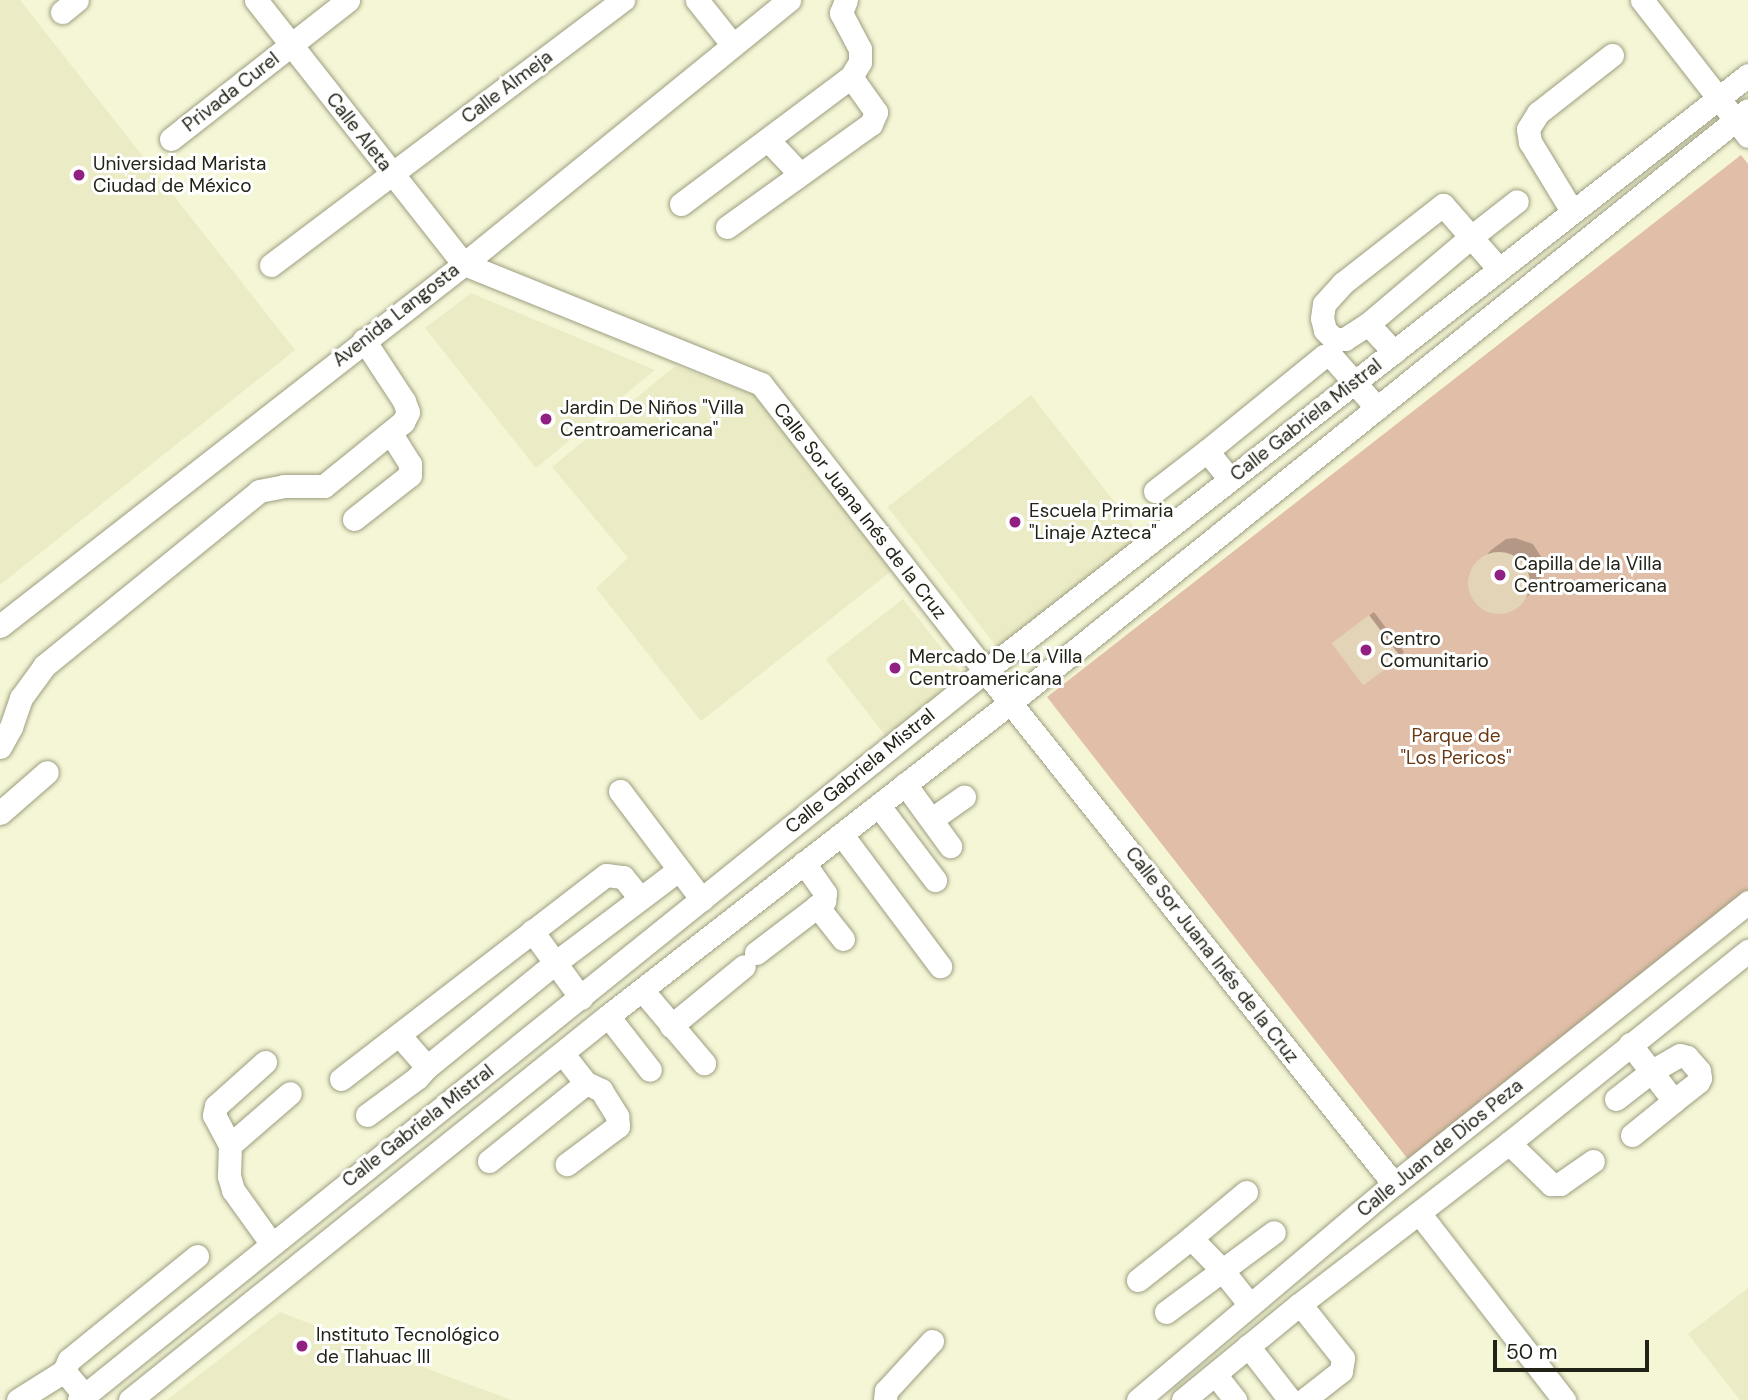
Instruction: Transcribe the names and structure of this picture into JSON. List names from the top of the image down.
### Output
{
  "streets": {
    "street": [
      "Calle Almeja",
      "Privada Curel",
      "Calle Aleta",
      "Avenida Langosta",
      "Calle Gabriela Mistral",
      "Calle Sor Juana Inés de la Cruz",
      "Calle Juan de Dios Peza"
    ]
  },
  "crossings": [
    ["Calle Almeja", "Calle Aleta"],
    ["Privada Curel", "Calle Aleta"],
    ["Calle Aleta", "Avenida Langosta"],
    ["Calle Aleta", "Calle Sor Juana Inés de la Cruz"],
    ["Avenida Langosta", "Calle Sor Juana Inés de la Cruz"],
    ["Calle Gabriela Mistral", "Calle Sor Juana Inés de la Cruz"],
    ["Calle Sor Juana Inés de la Cruz", "Calle Juan de Dios Peza"]
  ],
  "parks": ["Parque de \"Los Pericos\""],
  "places": [
    "Universidad Marista Ciudad de México",
    "Jardin De Niños \"Villa Centroamericana\"",
    "Escuela Primaria \"Linaje Azteca\"",
    "Capilla de la Villa Centroamericana",
    "Centro Comunitario",
    "Mercado De La Villa Centroamericana",
    "Instituto Tecnológico de Tlahuac III"
  ],
  "scale_bar": "50 m"
}
